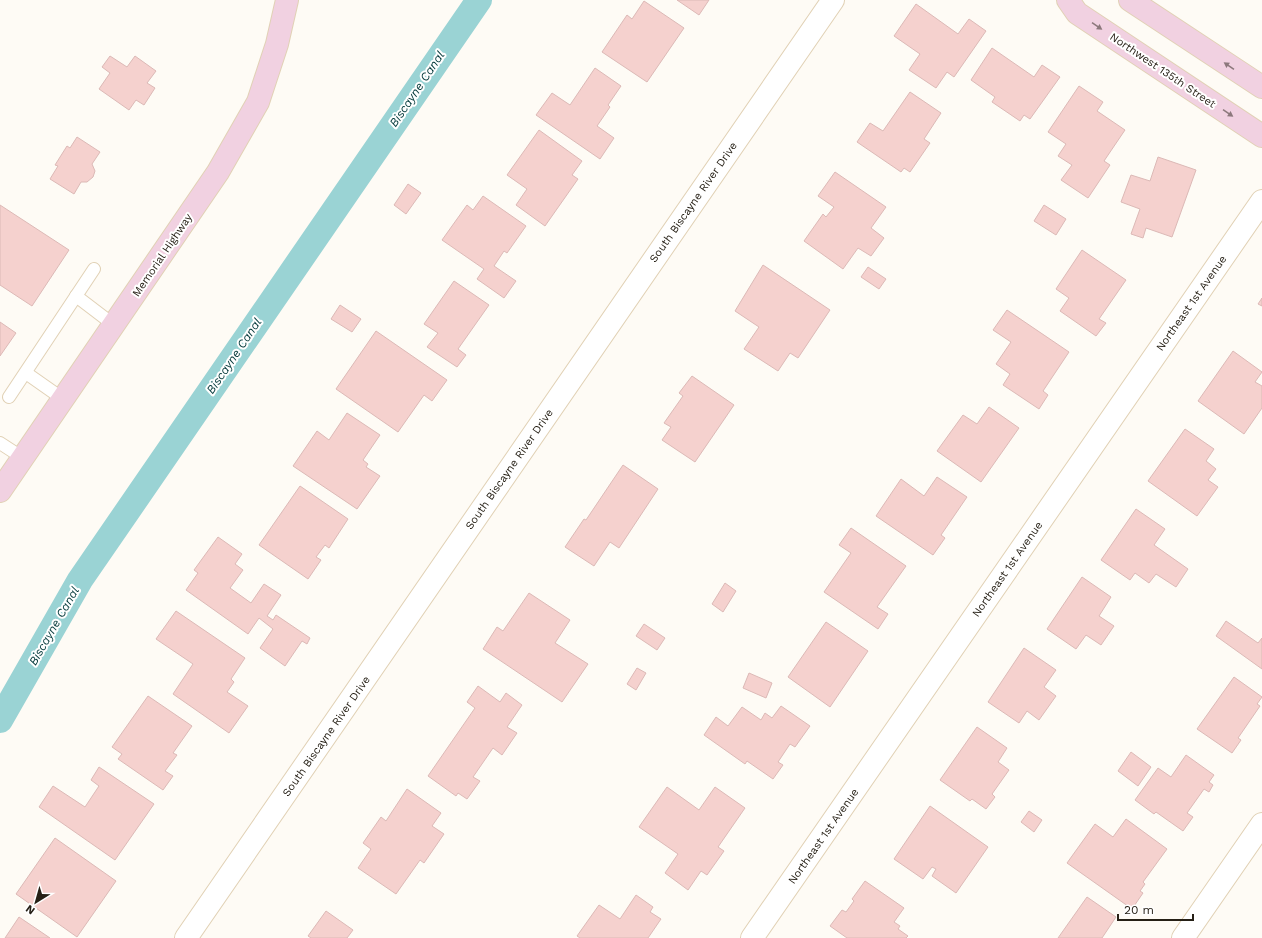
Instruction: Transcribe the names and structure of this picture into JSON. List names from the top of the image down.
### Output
{
  "streets": {
    "street": [
      "Northwest 135th Street",
      "South Biscayne River Drive",
      "Memorial Highway",
      "Northeast 1st Avenue"
    ]
  },
  "water": ["Biscayne Canal"],
  "scale_bar": "20 m",
  "north": "bottom left"
}
